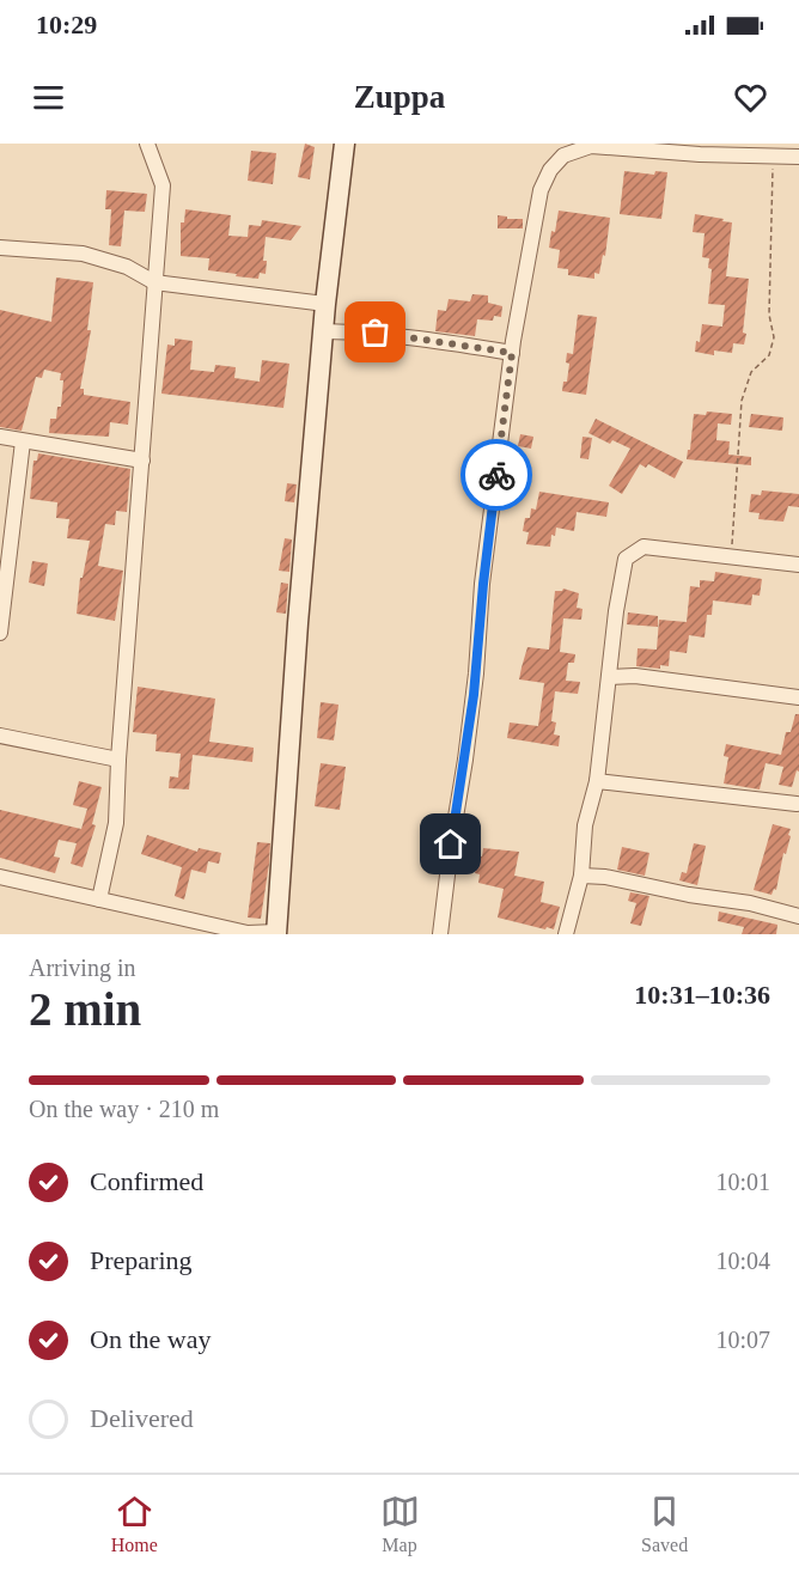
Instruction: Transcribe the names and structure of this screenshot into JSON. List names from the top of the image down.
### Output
{
  "page": {
    "status": "10:29",
    "header": "Zuppa",
    "heading": ["2 min", "Arriving in", "10:31–10:36"],
    "bar": "On the way · 210 m",
    "list": [
      ["Confirmed", "10:01"],
      ["Preparing", "10:04"],
      ["On the way", "10:07"],
      "Delivered"
    ],
    "tabs": ["Home", "Map", "Saved"]
  }
}
